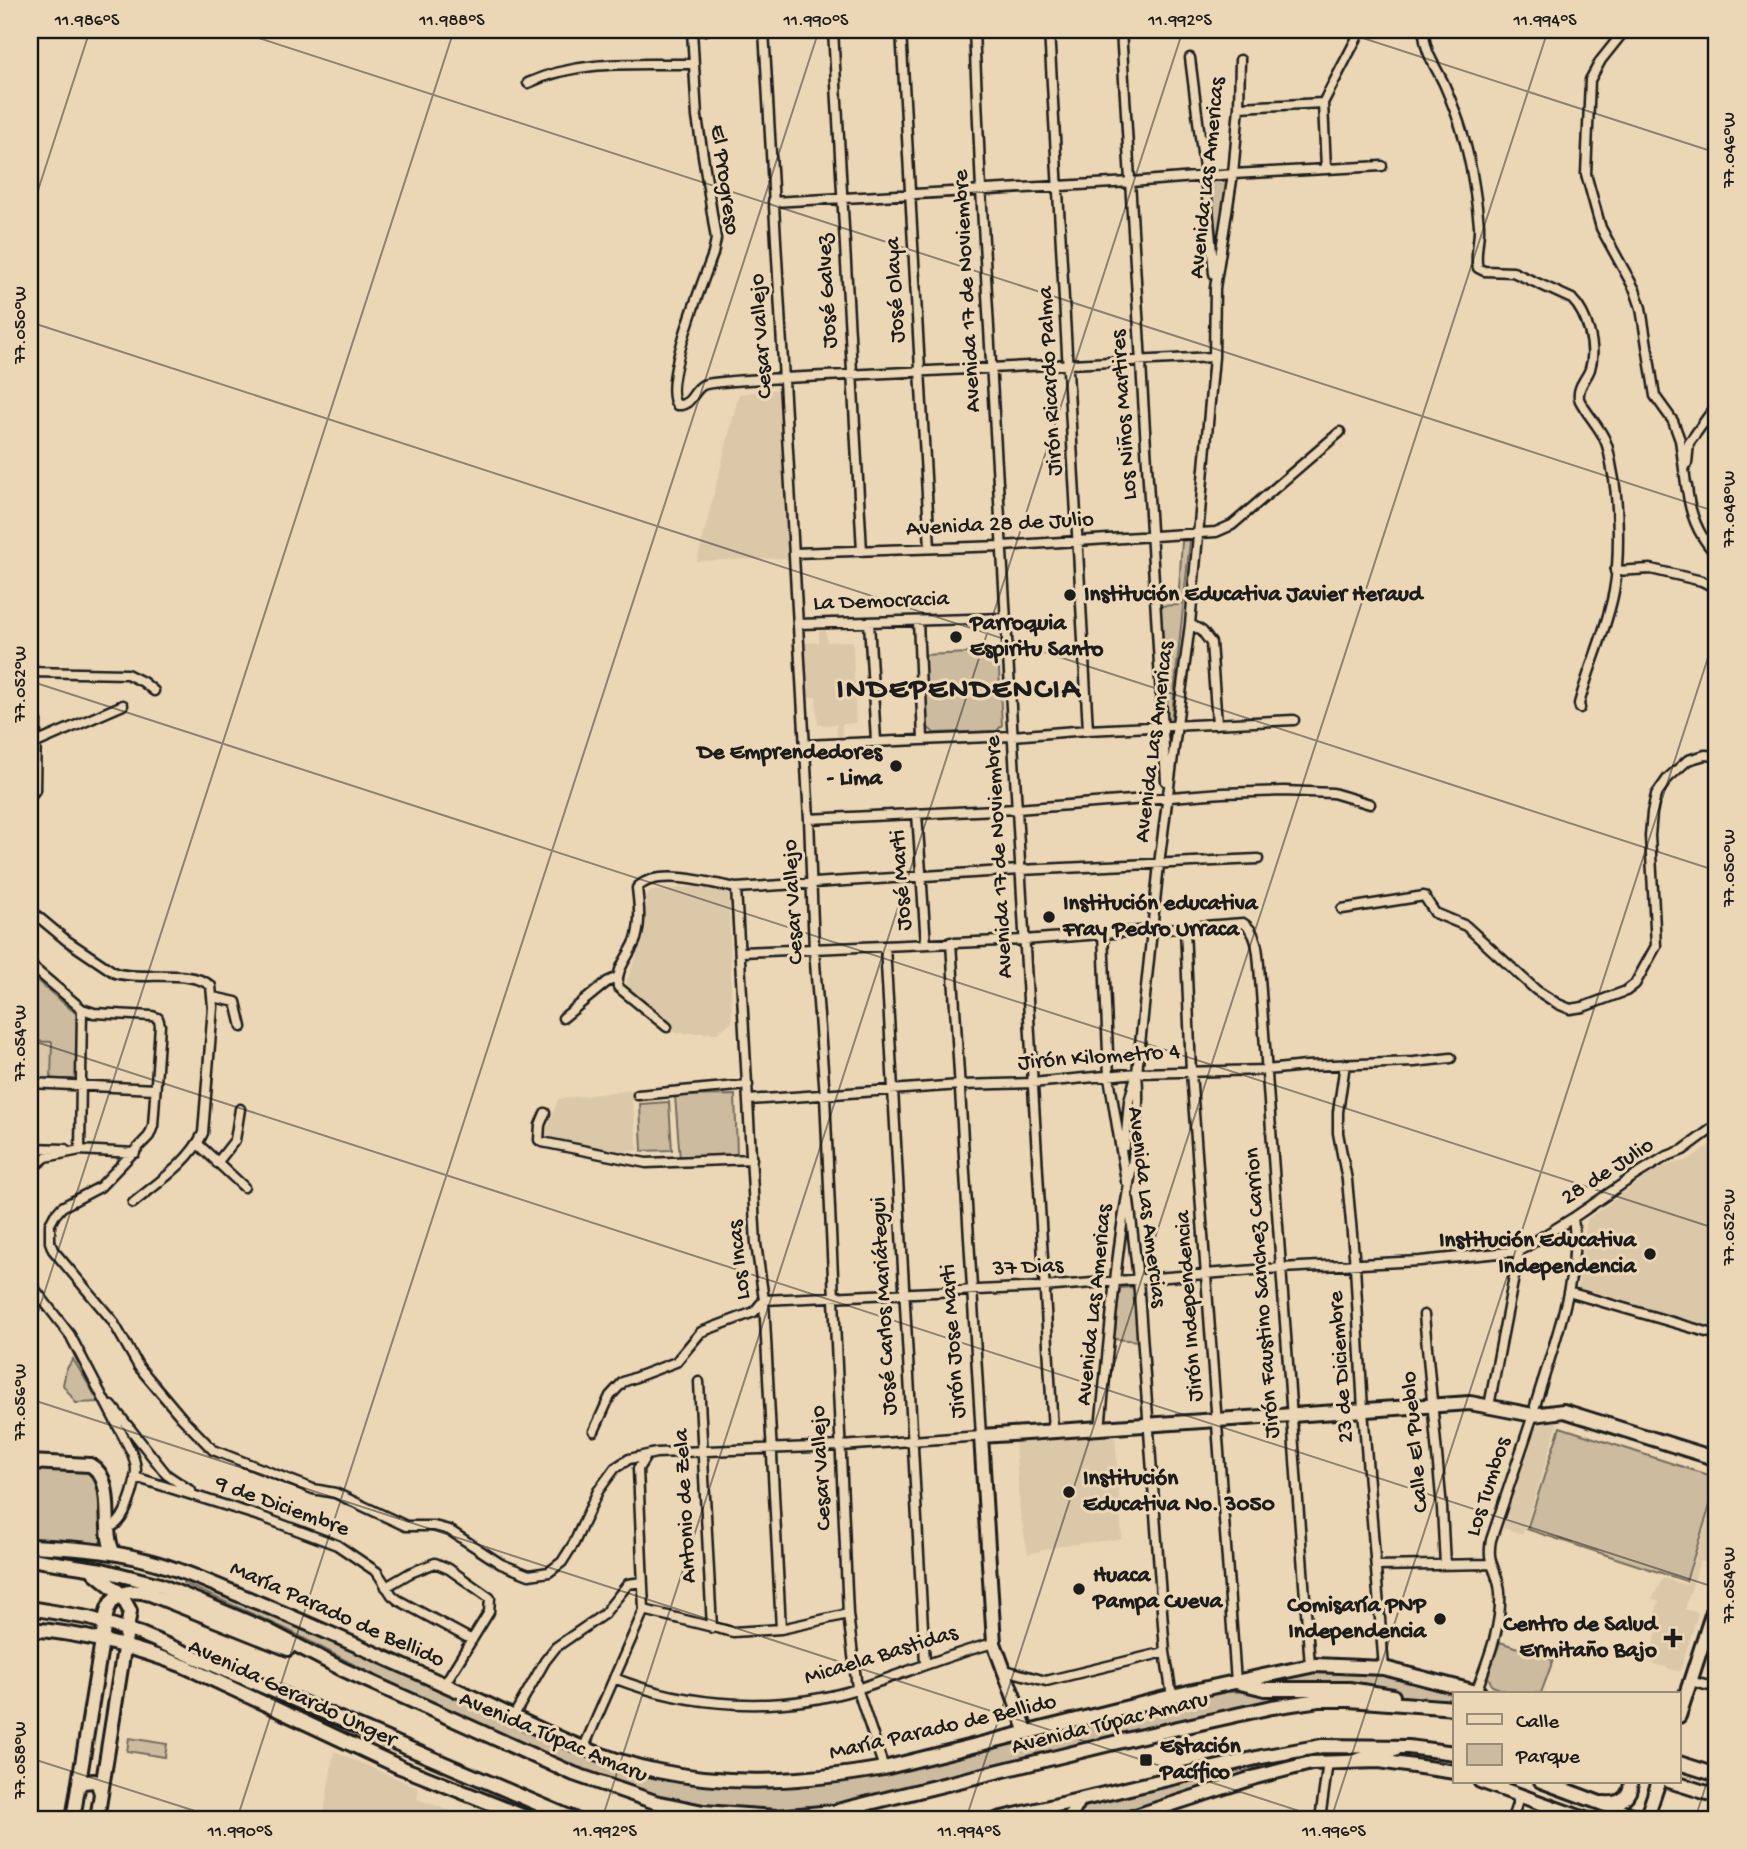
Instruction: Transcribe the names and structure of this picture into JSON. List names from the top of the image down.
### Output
{
  "streets": {
    "street": [
      "Avenida Las Americas",
      "El Progreso",
      "José Olaya",
      "José Galvez",
      "Avenida 17 de Noviembre",
      "Cesar Vallejo",
      "Jirón Ricardo Palma",
      "Los Niños Martires",
      "Avenida 28 de Julio",
      "La Democracia",
      "José Marti",
      "Jirón Kilometro 4",
      "28 de Julio",
      "Avenida Las Amercias",
      "Los Incas",
      "37 Dias",
      "Jirón Faustino Sanchez Carrion",
      "José Carlos Mariátegui",
      "Jirón Independencia",
      "Jirón Jose Marti",
      "23 de Diciembre",
      "Calle El Pueblo",
      "Los Tumbos",
      "Antonio de Zela",
      "9 de Diciembre",
      "María Parado de Bellido",
      "Micaela Bastidas",
      "Avenida Gerardo Unger",
      "Avenida Túpac Amaru"
    ]
  },
  "crossings": [
    ["Avenida Las Americas", "Los Niños Martires"],
    ["Avenida Las Americas", "Avenida 28 de Julio"],
    ["Avenida Las Americas", "Jirón Kilometro 4"],
    ["Avenida Las Americas", "Avenida Las Amercias"],
    ["Avenida Las Americas", "37 Dias"],
    ["El Progreso", "Cesar Vallejo"],
    ["José Olaya", "Avenida 28 de Julio"],
    ["José Galvez", "Avenida 28 de Julio"],
    ["Avenida 17 de Noviembre", "Avenida 28 de Julio"],
    ["Avenida 17 de Noviembre", "La Democracia"],
    ["Avenida 17 de Noviembre", "Jirón Kilometro 4"],
    ["Avenida 17 de Noviembre", "37 Dias"],
    ["Cesar Vallejo", "Avenida 28 de Julio"],
    ["Cesar Vallejo", "La Democracia"],
    ["Cesar Vallejo", "Jirón Kilometro 4"],
    ["Cesar Vallejo", "37 Dias"],
    ["Cesar Vallejo", "María Parado de Bellido"],
    ["Cesar Vallejo", "Micaela Bastidas"],
    ["Jirón Ricardo Palma", "Avenida 28 de Julio"],
    ["Los Niños Martires", "Avenida 28 de Julio"],
    ["Jirón Kilometro 4", "Avenida Las Amercias"],
    ["Jirón Kilometro 4", "Los Incas"],
    ["Jirón Kilometro 4", "Jirón Faustino Sanchez Carrion"],
    ["Jirón Kilometro 4", "José Carlos Mariátegui"],
    ["Jirón Kilometro 4", "Jirón Independencia"],
    ["Jirón Kilometro 4", "Jirón Jose Marti"],
    ["Jirón Kilometro 4", "23 de Diciembre"],
    ["28 de Julio", "37 Dias"],
    ["28 de Julio", "Los Tumbos"],
    ["Avenida Las Amercias", "37 Dias"],
    ["Avenida Las Amercias", "María Parado de Bellido"],
    ["Los Incas", "37 Dias"],
    ["37 Dias", "Jirón Faustino Sanchez Carrion"],
    ["37 Dias", "José Carlos Mariátegui"],
    ["37 Dias", "Jirón Independencia"],
    ["37 Dias", "Jirón Jose Marti"],
    ["37 Dias", "23 de Diciembre"],
    ["Jirón Faustino Sanchez Carrion", "Jirón Independencia"],
    ["Jirón Faustino Sanchez Carrion", "María Parado de Bellido"],
    ["José Carlos Mariátegui", "Micaela Bastidas"],
    ["Jirón Independencia", "María Parado de Bellido"],
    ["Jirón Jose Marti", "María Parado de Bellido"],
    ["Jirón Jose Marti", "Micaela Bastidas"],
    ["23 de Diciembre", "María Parado de Bellido"]
  ],
  "districts": ["INDEPENDENCIA"],
  "places": {
    "other": [
      "Institución Educativa Javier Heraud",
      "Parroquia Espiritu Santo",
      "De Emprendedores - Lima",
      "Institución educativa Fray Pedro Urraca",
      "Institución Educativa Independencia",
      "Institución Educativa No. 3050",
      "Huaca Pampa Cueva",
      "Comisaría PNP Independencia"
    ],
    "health": ["Centro de Salud Ermitaño Bajo"],
    "transit": ["Estación Pacífico"]
  },
  "legend": ["Calle", "Parque"],
  "coordinates": [
    "11.986°S",
    "11.988°S",
    "11.990°S",
    "11.992°S",
    "11.994°S",
    "77.046°W",
    "77.050°W",
    "77.048°W",
    "77.052°W",
    "77.054°W",
    "77.056°W",
    "77.058°W",
    "11.996°S"
  ]
}
